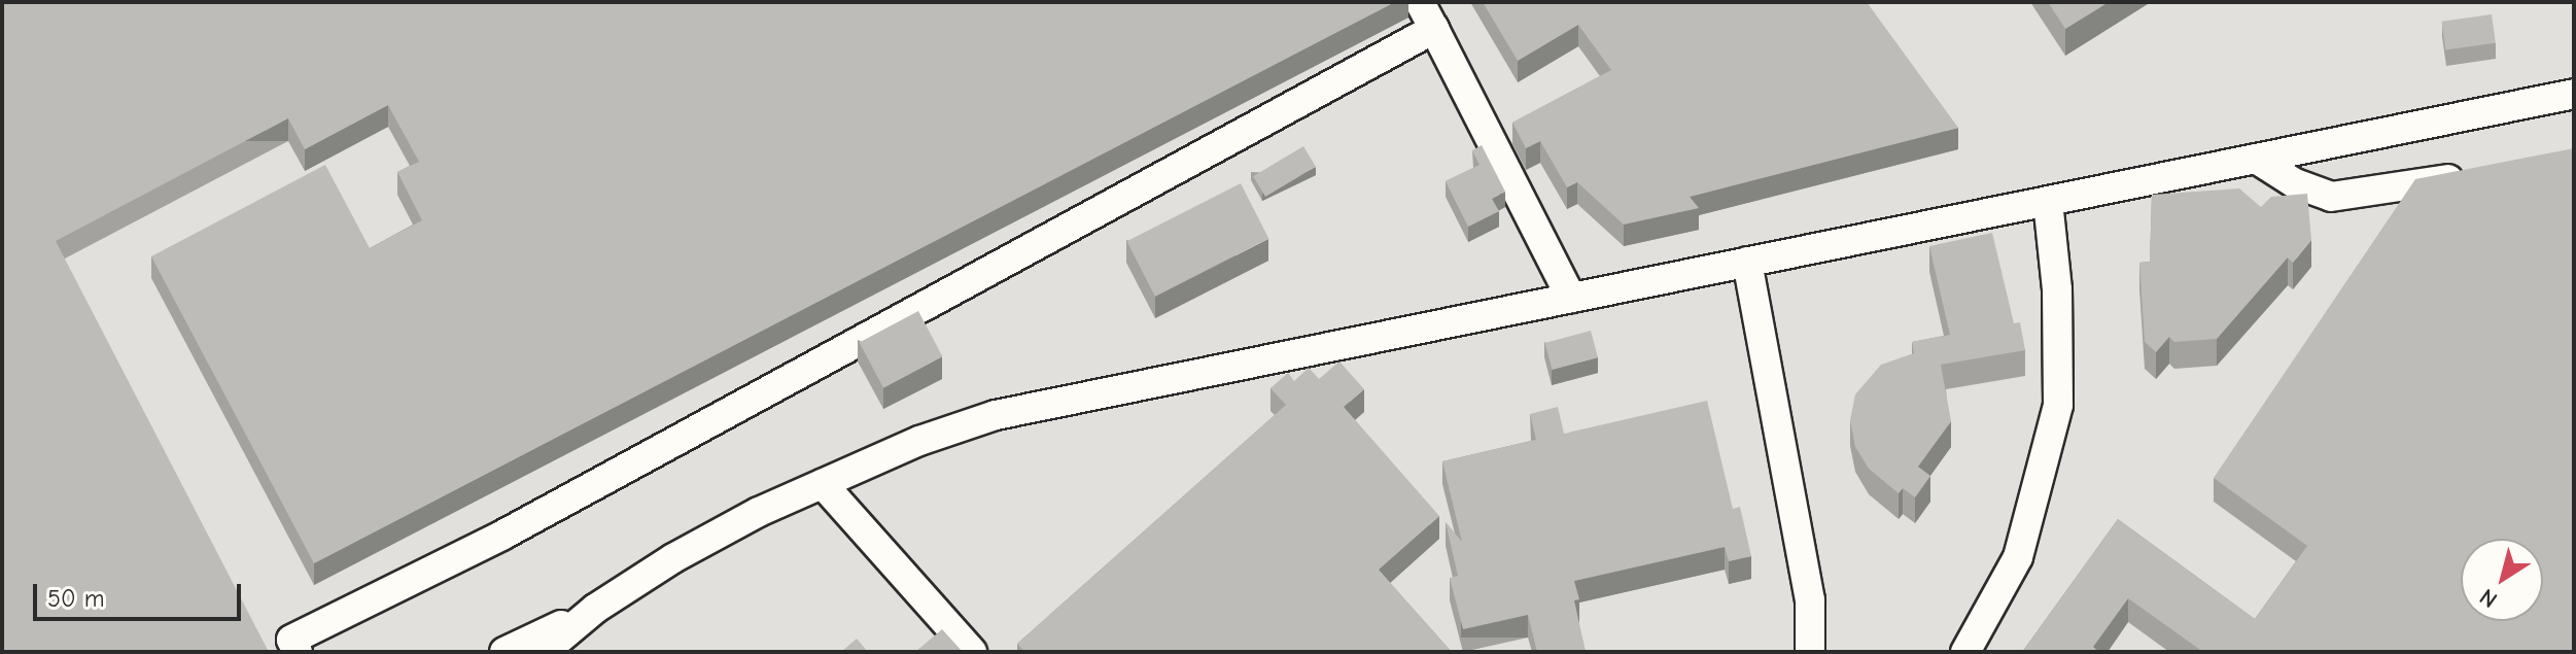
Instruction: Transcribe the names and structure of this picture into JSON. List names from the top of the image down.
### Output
{
  "scale_bar": "50 m",
  "north": "bottom left"
}
